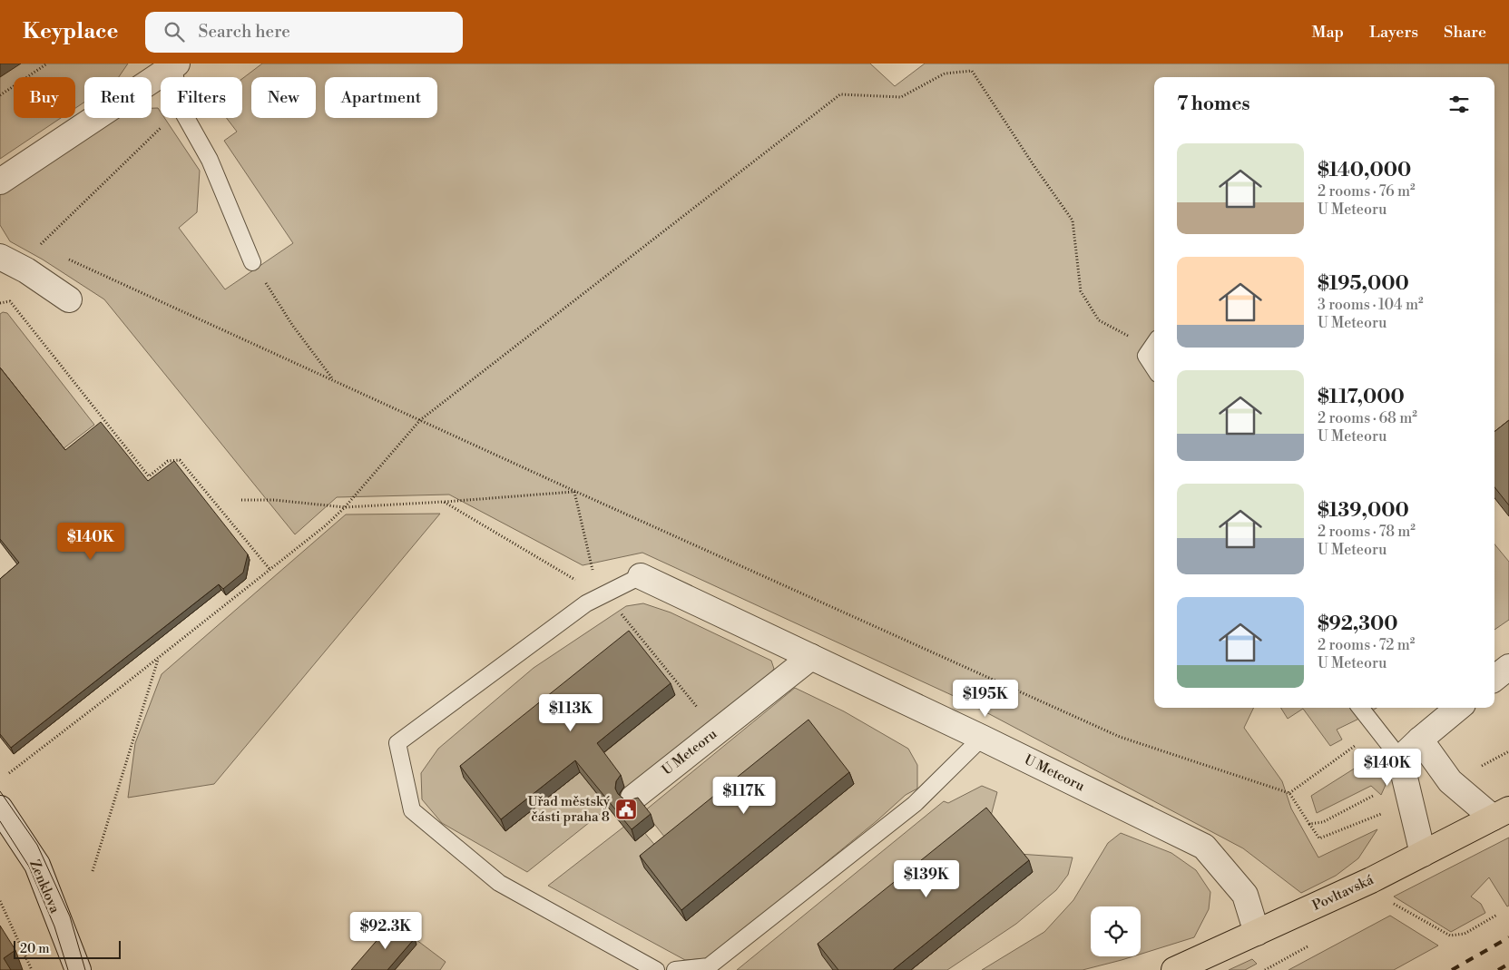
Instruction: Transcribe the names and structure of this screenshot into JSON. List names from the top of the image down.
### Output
{
  "streets": {
    "main road": ["Povltavská"],
    "street": ["U Meteoru", "Zenklova"]
  },
  "crossings": [
    ["U Meteoru", "Povltavská"]
  ],
  "places": {
    "public building": ["Uřad městský části praha 8"]
  },
  "scale_bar": "20 m",
  "page": {
    "header": "Keyplace",
    "search": "Search here",
    "nav": ["Map", "Layers", "Share"],
    "chip": [
      "Buy",
      "Rent",
      "Filters",
      "New",
      "Apartment"
    ],
    "heading": "7 homes",
    "list": [
      {
        "name": "$140,000",
        "note": "2 rooms · 76 m² · U Meteoru"
      },
      {
        "name": "$195,000",
        "note": "3 rooms · 104 m² · U Meteoru"
      },
      {
        "name": "$117,000",
        "note": "2 rooms · 68 m² · U Meteoru"
      },
      {
        "name": "$139,000",
        "note": "2 rooms · 78 m² · U Meteoru"
      },
      {
        "name": "$92,300",
        "note": "2 rooms · 72 m² · U Meteoru"
      }
    ],
    "price": [
      "$140K",
      "$195K",
      "$113K",
      "$140K",
      "$117K",
      "$139K",
      "$92.3K"
    ],
    "scale": "20 m"
  }
}
